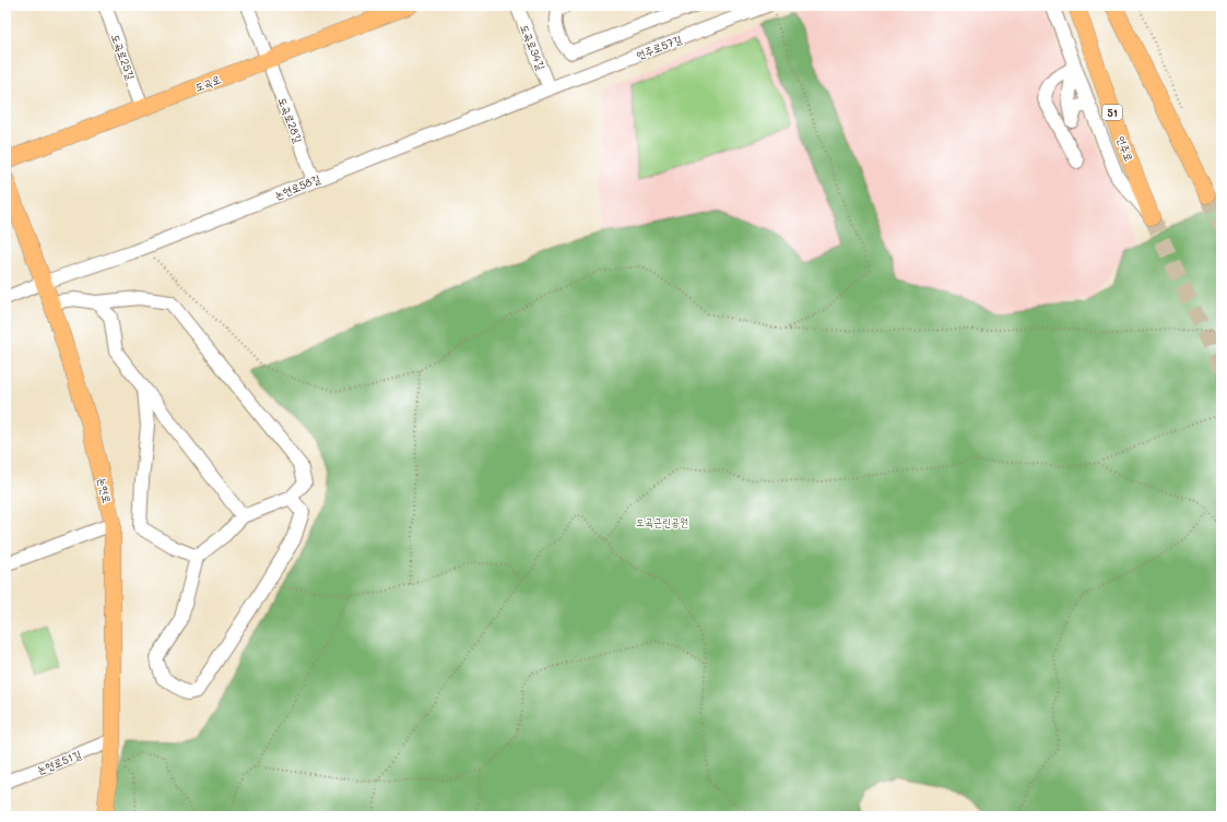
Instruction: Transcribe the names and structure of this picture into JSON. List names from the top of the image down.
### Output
{
  "streets": {
    "main road": [
      "도곡로",
      "51",
      "언주로",
      "논현로"
    ],
    "street": [
      "도곡로34길",
      "언주로57길",
      "도곡로25길",
      "도곡로28길",
      "논현로58길",
      "논현로51길"
    ]
  },
  "crossings": [
    ["도곡로34길", "언주로57길"],
    ["도곡로34길", "논현로58길"],
    ["언주로57길", "논현로58길"],
    ["도곡로25길", "도곡로"],
    ["도곡로", "도곡로28길"],
    ["도곡로28길", "논현로58길"],
    ["논현로58길", "논현로"],
    ["논현로", "논현로51길"]
  ],
  "parks": ["도곡근린공원"]
}
